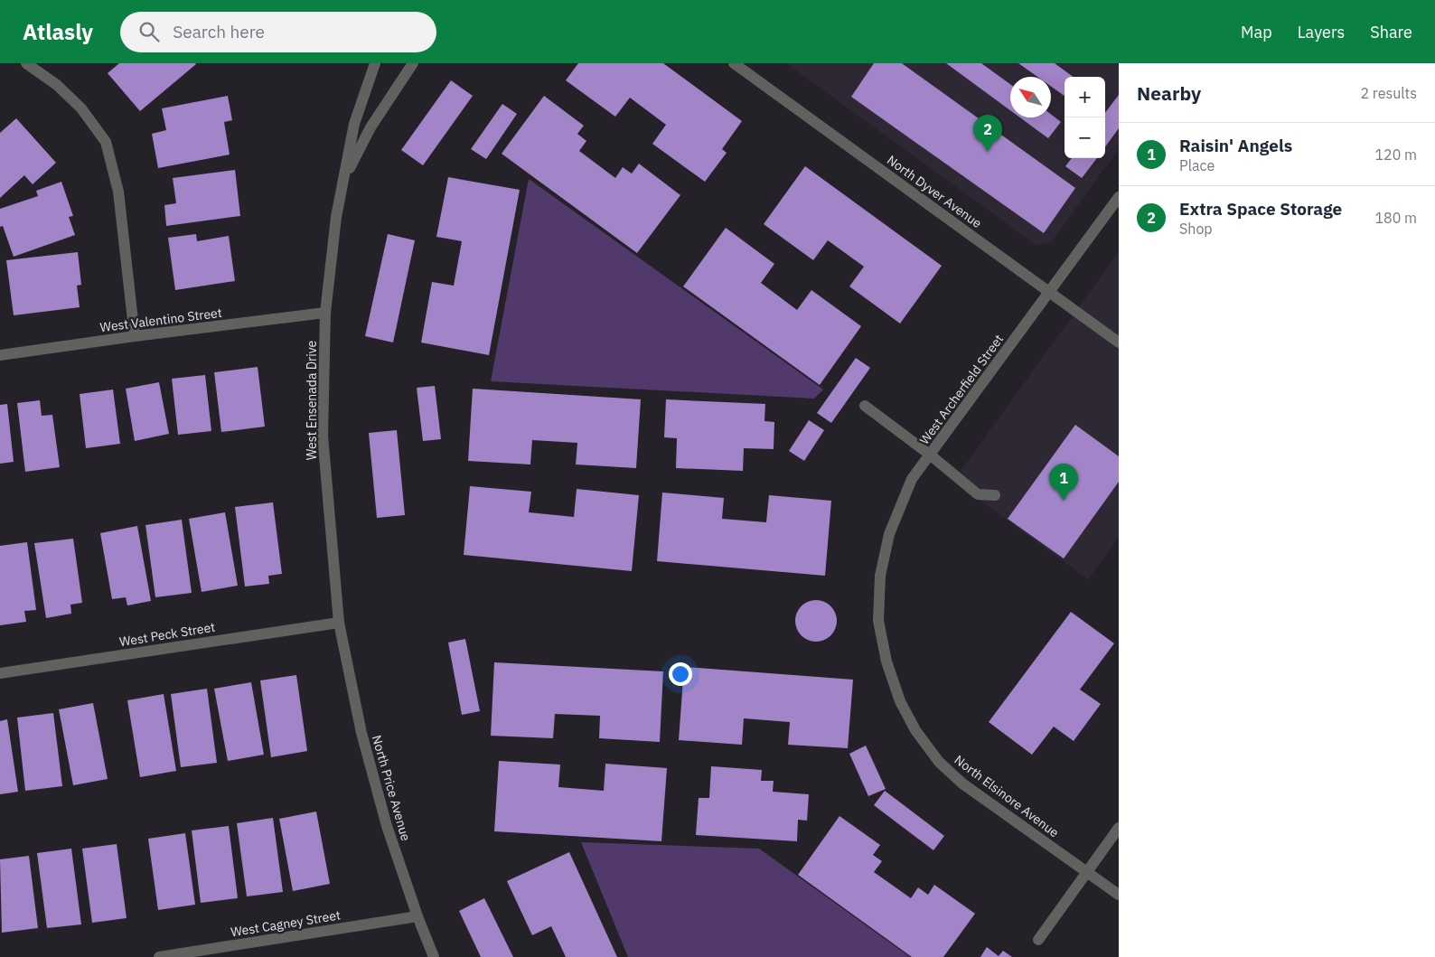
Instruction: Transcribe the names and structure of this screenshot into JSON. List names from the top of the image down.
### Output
{
  "streets": {
    "street": [
      "North Dyver Avenue",
      "West Valentino Street",
      "West Archerfield Street",
      "West Ensenada Drive",
      "West Peck Street",
      "North Price Avenue",
      "North Elsinore Avenue",
      "West Cagney Street"
    ]
  },
  "crossings": [
    ["North Dyver Avenue", "West Archerfield Street"],
    ["West Valentino Street", "West Ensenada Drive"],
    ["West Archerfield Street", "North Elsinore Avenue"],
    ["West Ensenada Drive", "West Peck Street"],
    ["West Ensenada Drive", "North Price Avenue"],
    ["West Peck Street", "North Price Avenue"],
    ["North Price Avenue", "West Cagney Street"]
  ],
  "north": "top left",
  "page": {
    "header": "Atlasly",
    "search": "Search here",
    "nav": ["Map", "Layers", "Share"],
    "heading": ["Nearby", "2 results"],
    "map_buttons": ["+", "−"],
    "pins": ["2", "1"],
    "list": [
      {
        "mark": "1",
        "name": "Raisin' Angels",
        "note": "Place",
        "value": "120 m"
      },
      {
        "mark": "2",
        "name": "Extra Space Storage",
        "note": "Shop",
        "value": "180 m"
      }
    ]
  }
}
